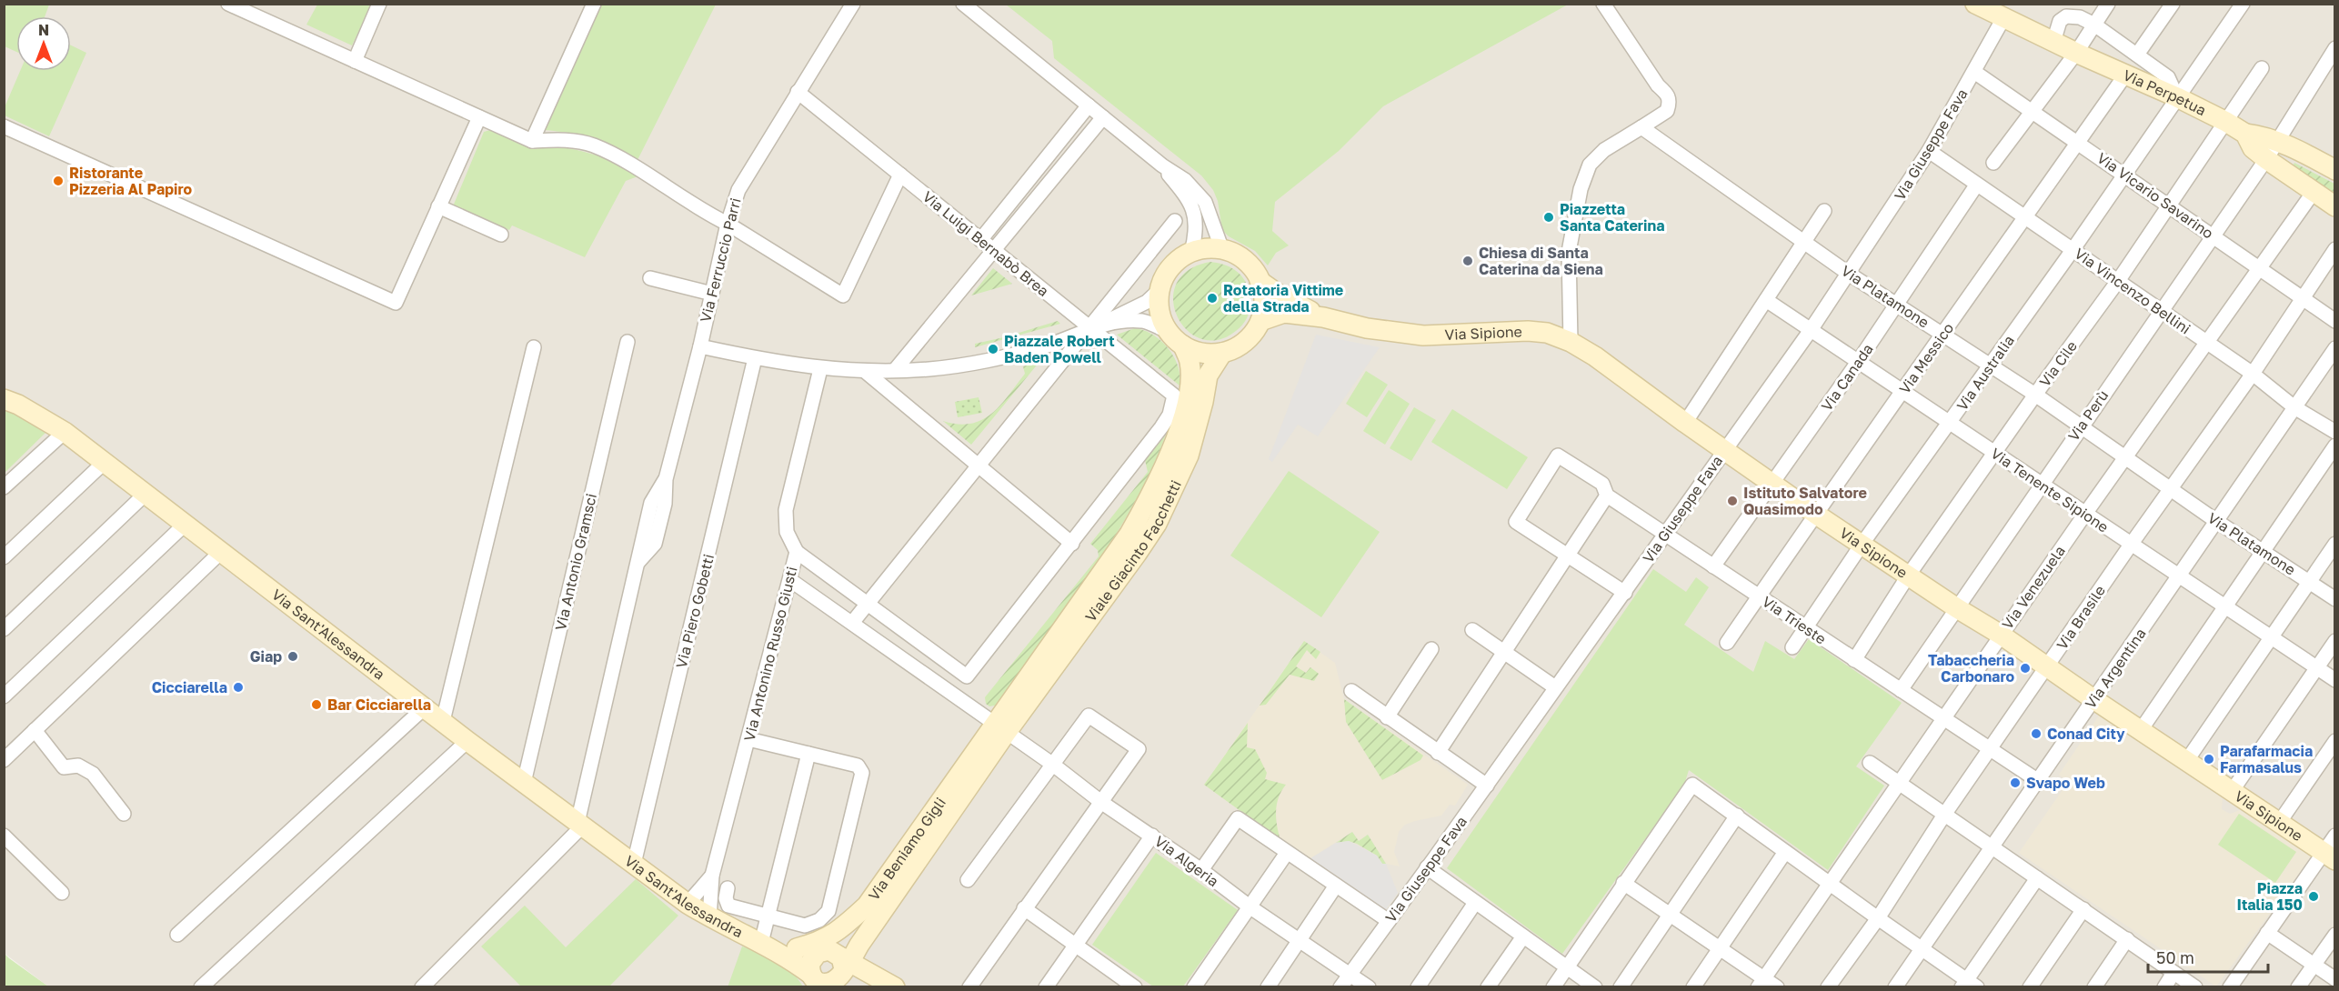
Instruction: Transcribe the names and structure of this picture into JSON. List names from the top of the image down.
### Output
{
  "streets": {
    "street": [
      "Via Perpetua",
      "Via Giuseppe Fava",
      "Via Vicario Savarino",
      "Via Luigi Bernabò Brea",
      "Via Ferruccio Parri",
      "Via Vincenzo Bellini",
      "Via Platamone",
      "Via Sipione",
      "Via Messico",
      "Via Cile",
      "Via Australia",
      "Via Canada",
      "Via Perù",
      "Via Tenente Sipione",
      "Viale Giacinto Facchetti",
      "Via Antonio Gramsci",
      "Via Venezuela",
      "Via Piero Gobetti",
      "Via Brasile",
      "Via Trieste",
      "Via Sant'Alessandra",
      "Via Antonino Russo Giusti",
      "Via Argentina",
      "Via Beniamo Gigli",
      "Via Algeria"
    ]
  },
  "crossings": [
    ["Via Perpetua", "Via Giuseppe Fava"],
    ["Via Perpetua", "Via Messico"],
    ["Via Perpetua", "Via Cile"],
    ["Via Perpetua", "Via Australia"],
    ["Via Perpetua", "Via Perù"],
    ["Via Perpetua", "Via Venezuela"],
    ["Via Giuseppe Fava", "Via Vicario Savarino"],
    ["Via Giuseppe Fava", "Via Vincenzo Bellini"],
    ["Via Giuseppe Fava", "Via Platamone"],
    ["Via Giuseppe Fava", "Via Sipione"],
    ["Via Giuseppe Fava", "Via Tenente Sipione"],
    ["Via Giuseppe Fava", "Via Trieste"],
    ["Via Giuseppe Fava", "Via Algeria"],
    ["Via Vicario Savarino", "Via Messico"],
    ["Via Vicario Savarino", "Via Cile"],
    ["Via Vicario Savarino", "Via Australia"],
    ["Via Vicario Savarino", "Via Perù"],
    ["Via Vicario Savarino", "Via Venezuela"],
    ["Via Vicario Savarino", "Via Brasile"],
    ["Via Luigi Bernabò Brea", "Via Ferruccio Parri"],
    ["Via Ferruccio Parri", "Via Sant'Alessandra"],
    ["Via Vincenzo Bellini", "Via Messico"],
    ["Via Vincenzo Bellini", "Via Cile"],
    ["Via Vincenzo Bellini", "Via Australia"],
    ["Via Vincenzo Bellini", "Via Canada"],
    ["Via Vincenzo Bellini", "Via Perù"],
    ["Via Vincenzo Bellini", "Via Venezuela"],
    ["Via Vincenzo Bellini", "Via Brasile"],
    ["Via Vincenzo Bellini", "Via Argentina"],
    ["Via Platamone", "Via Messico"],
    ["Via Platamone", "Via Cile"],
    ["Via Platamone", "Via Australia"],
    ["Via Platamone", "Via Canada"],
    ["Via Platamone", "Via Perù"],
    ["Via Platamone", "Via Venezuela"],
    ["Via Platamone", "Via Brasile"],
    ["Via Platamone", "Via Argentina"],
    ["Via Sipione", "Via Messico"],
    ["Via Sipione", "Via Cile"],
    ["Via Sipione", "Via Australia"],
    ["Via Sipione", "Via Canada"],
    ["Via Sipione", "Via Perù"],
    ["Via Sipione", "Via Venezuela"],
    ["Via Sipione", "Via Brasile"],
    ["Via Sipione", "Via Argentina"],
    ["Via Messico", "Via Tenente Sipione"],
    ["Via Messico", "Via Trieste"],
    ["Via Cile", "Via Tenente Sipione"],
    ["Via Cile", "Via Trieste"],
    ["Via Australia", "Via Tenente Sipione"],
    ["Via Australia", "Via Trieste"],
    ["Via Canada", "Via Tenente Sipione"],
    ["Via Canada", "Via Trieste"],
    ["Via Perù", "Via Tenente Sipione"],
    ["Via Perù", "Via Trieste"],
    ["Via Tenente Sipione", "Via Venezuela"],
    ["Via Tenente Sipione", "Via Brasile"],
    ["Via Tenente Sipione", "Via Argentina"],
    ["Viale Giacinto Facchetti", "Via Beniamo Gigli"],
    ["Viale Giacinto Facchetti", "Via Algeria"],
    ["Via Antonio Gramsci", "Via Sant'Alessandra"],
    ["Via Venezuela", "Via Trieste"],
    ["Via Piero Gobetti", "Via Sant'Alessandra"],
    ["Via Brasile", "Via Trieste"],
    ["Via Trieste", "Via Argentina"],
    ["Via Antonino Russo Giusti", "Via Algeria"],
    ["Via Beniamo Gigli", "Via Algeria"]
  ],
  "places": [
    "Ristorante Pizzeria Al Papiro",
    "Piazzetta Santa Caterina",
    "Chiesa di Santa Caterina da Siena",
    "Rotatoria Vittime della Strada",
    "Piazzale Robert Baden Powell",
    "Istituto Salvatore Quasimodo",
    "Giap",
    "Tabaccheria Carbonaro",
    "Cicciarella",
    "Bar Cicciarella",
    "Conad City",
    "Parafarmacia Farmasalus",
    "Svapo Web",
    "Piazza Italia 150"
  ],
  "scale_bar": "50 m",
  "north": "top"
}
